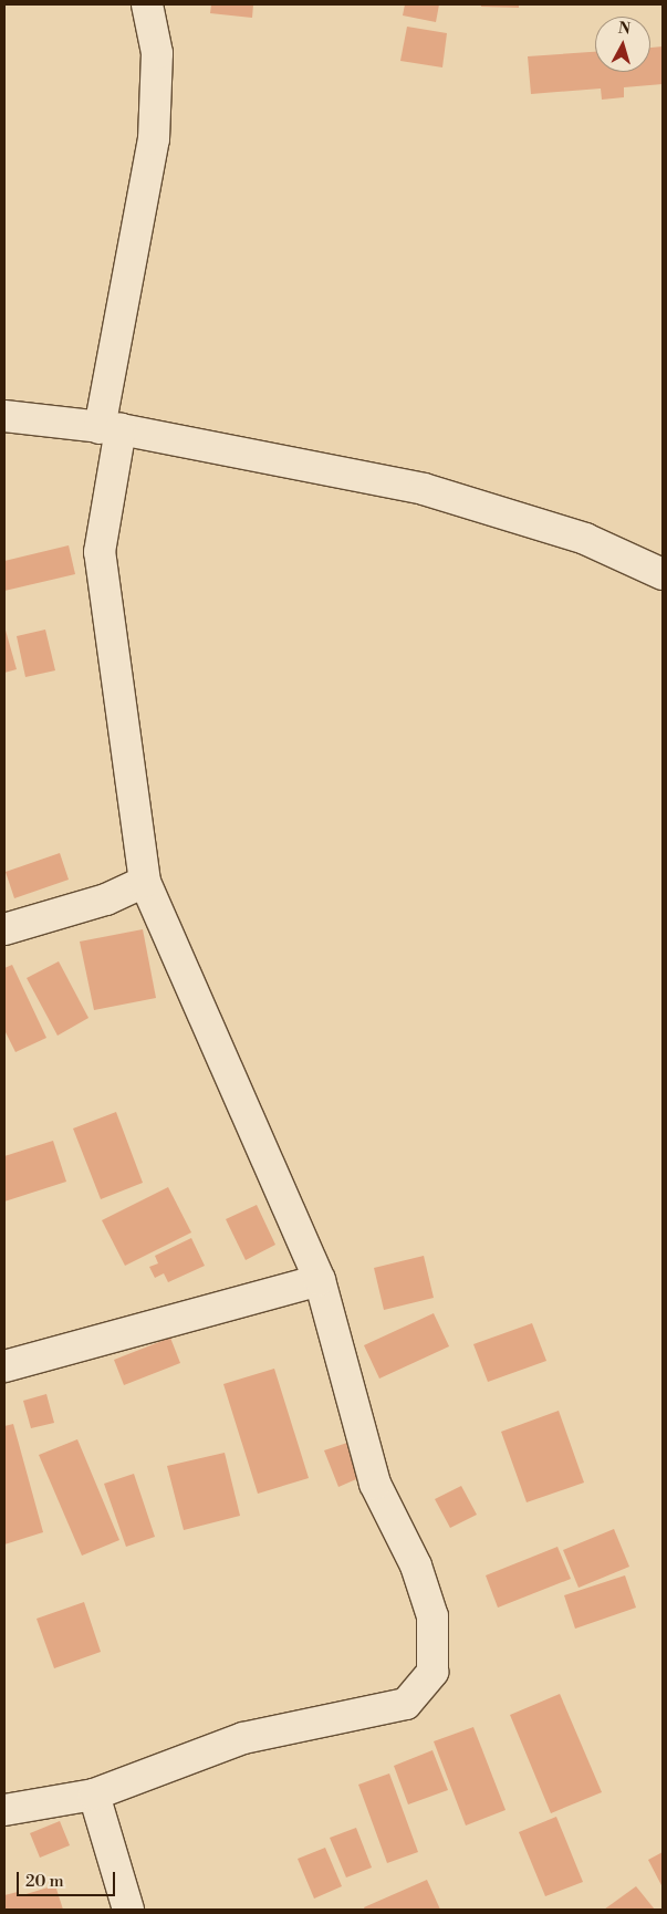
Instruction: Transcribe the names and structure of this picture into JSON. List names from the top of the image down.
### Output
{
  "scale_bar": "20 m",
  "north": "top"
}
